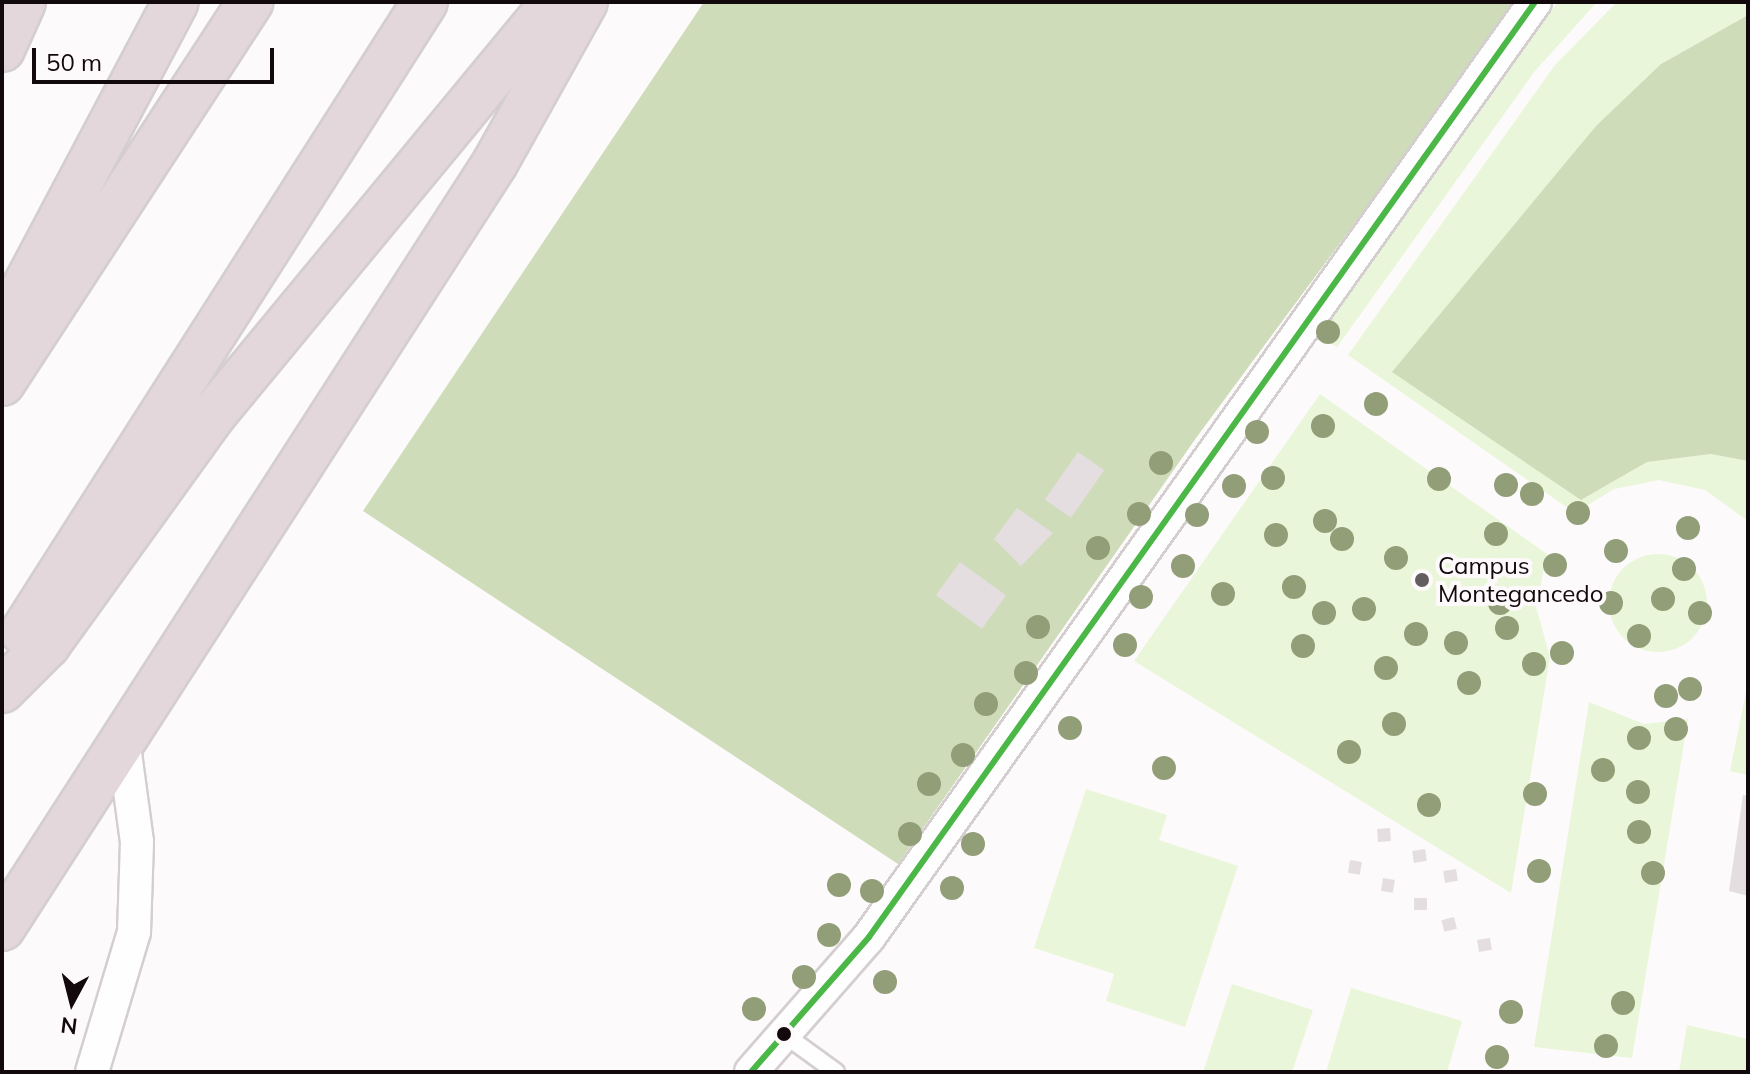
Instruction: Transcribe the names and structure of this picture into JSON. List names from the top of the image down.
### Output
{
  "places": ["Campus Montegancedo"],
  "scale_bar": "50 m",
  "north": "bottom"
}
